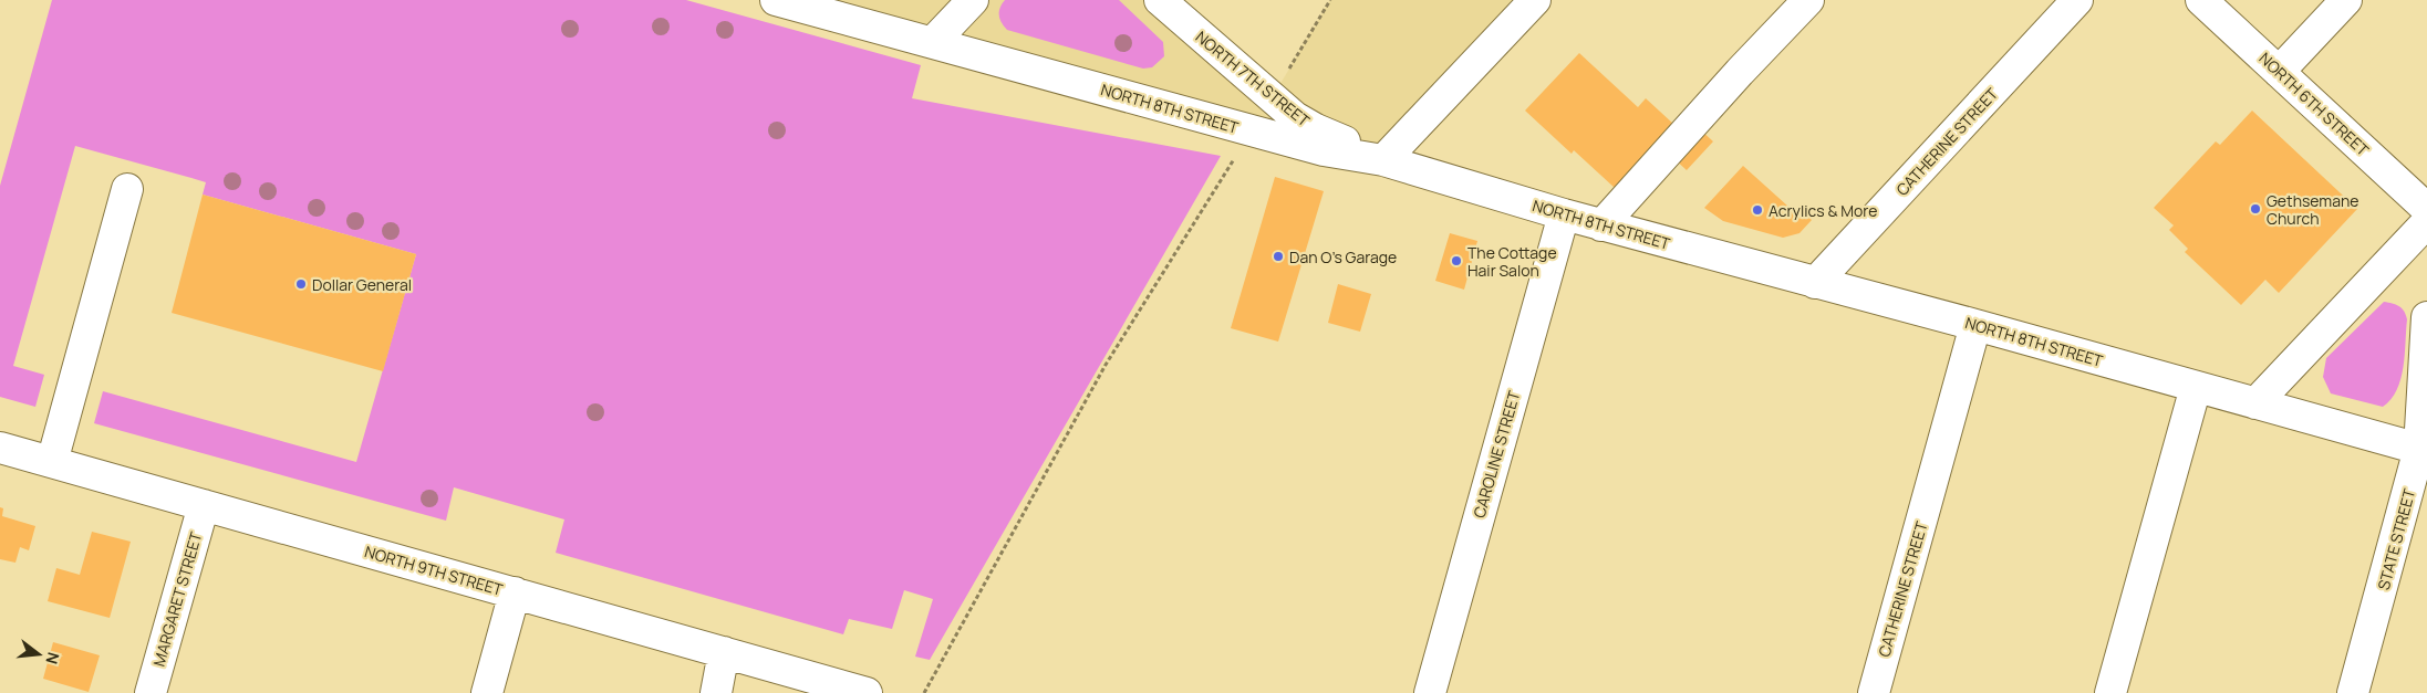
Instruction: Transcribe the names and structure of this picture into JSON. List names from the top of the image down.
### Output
{
  "streets": {
    "street": [
      "NORTH 7TH STREET",
      "NORTH 6TH STREET",
      "NORTH 8TH STREET",
      "CATHERINE STREET",
      "CAROLINE STREET",
      "STATE STREET",
      "NORTH 9TH STREET",
      "MARGARET STREET"
    ]
  },
  "crossings": [
    ["NORTH 7TH STREET", "NORTH 8TH STREET"],
    ["NORTH 8TH STREET", "CATHERINE STREET"],
    ["NORTH 8TH STREET", "CAROLINE STREET"],
    ["NORTH 8TH STREET", "STATE STREET"],
    ["NORTH 9TH STREET", "MARGARET STREET"]
  ],
  "places": [
    "Gethsemane Church",
    "Acrylics & More",
    "Dan O's Garage",
    "The Cottage Hair Salon",
    "Dollar General"
  ],
  "north": "right"
}
